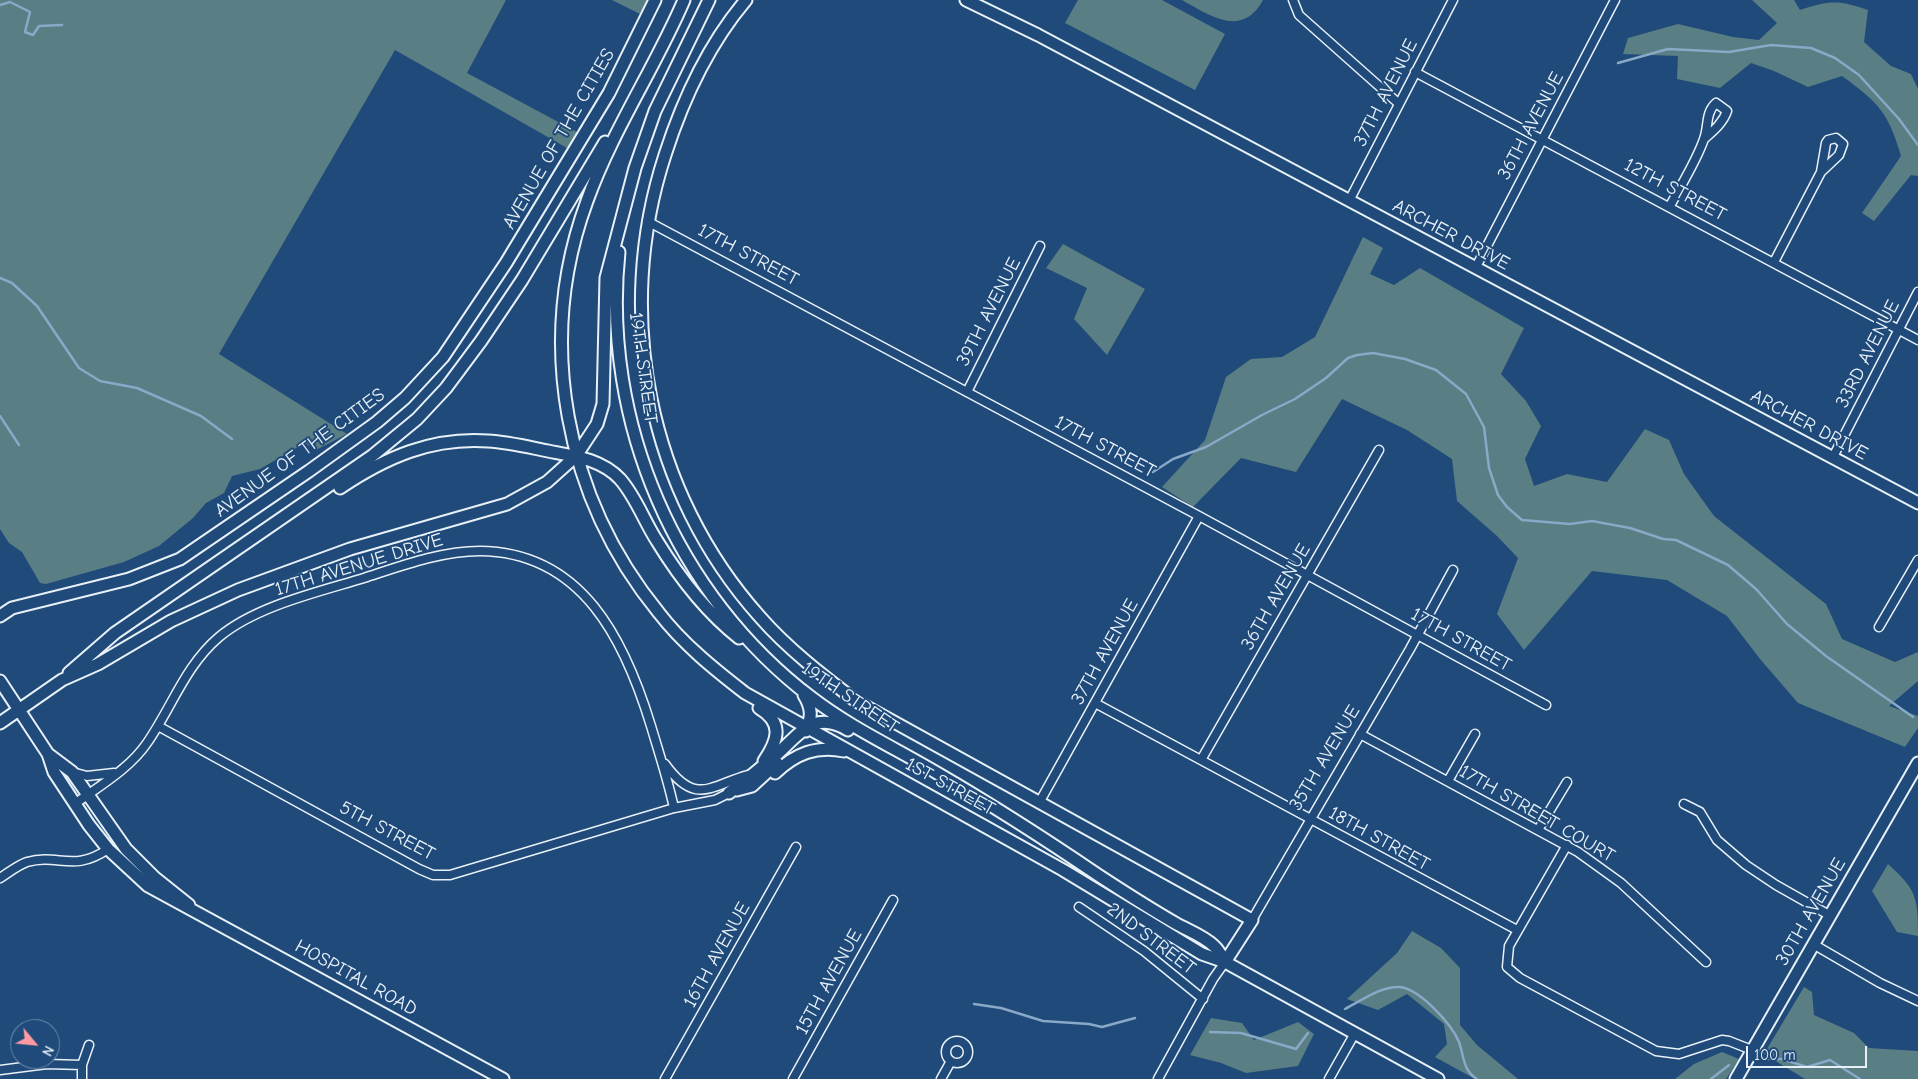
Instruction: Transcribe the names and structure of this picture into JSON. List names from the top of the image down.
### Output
{
  "streets": {
    "main road": [
      "AVENUE OF THE CITIES",
      "ARCHER DRIVE",
      "19TH STREET",
      "35TH AVENUE",
      "1ST STREET",
      "30TH AVENUE",
      "HOSPITAL ROAD"
    ],
    "street": [
      "37TH AVENUE",
      "36TH AVENUE",
      "12TH STREET",
      "17TH STREET",
      "39TH AVENUE",
      "33RD AVENUE",
      "17TH AVENUE DRIVE",
      "17TH STREET COURT",
      "5TH STREET",
      "18TH STREET",
      "2ND STREET",
      "16TH AVENUE",
      "15TH AVENUE"
    ]
  },
  "crossings": [
    ["37TH AVENUE", "12TH STREET"],
    ["37TH AVENUE", "ARCHER DRIVE"],
    ["37TH AVENUE", "17TH STREET"],
    ["37TH AVENUE", "19TH STREET"],
    ["37TH AVENUE", "18TH STREET"],
    ["36TH AVENUE", "12TH STREET"],
    ["36TH AVENUE", "ARCHER DRIVE"],
    ["36TH AVENUE", "17TH STREET"],
    ["36TH AVENUE", "18TH STREET"],
    ["AVENUE OF THE CITIES", "19TH STREET"],
    ["AVENUE OF THE CITIES", "1ST STREET"],
    ["AVENUE OF THE CITIES", "HOSPITAL ROAD"],
    ["12TH STREET", "33RD AVENUE"],
    ["ARCHER DRIVE", "33RD AVENUE"],
    ["17TH STREET", "39TH AVENUE"],
    ["17TH STREET", "19TH STREET"],
    ["17TH STREET", "35TH AVENUE"],
    ["19TH STREET", "35TH AVENUE"],
    ["19TH STREET", "1ST STREET"],
    ["17TH AVENUE DRIVE", "5TH STREET"],
    ["17TH AVENUE DRIVE", "HOSPITAL ROAD"],
    ["35TH AVENUE", "1ST STREET"],
    ["35TH AVENUE", "17TH STREET COURT"],
    ["35TH AVENUE", "18TH STREET"]
  ],
  "scale_bar": "100 m",
  "north": "bottom right"
}
